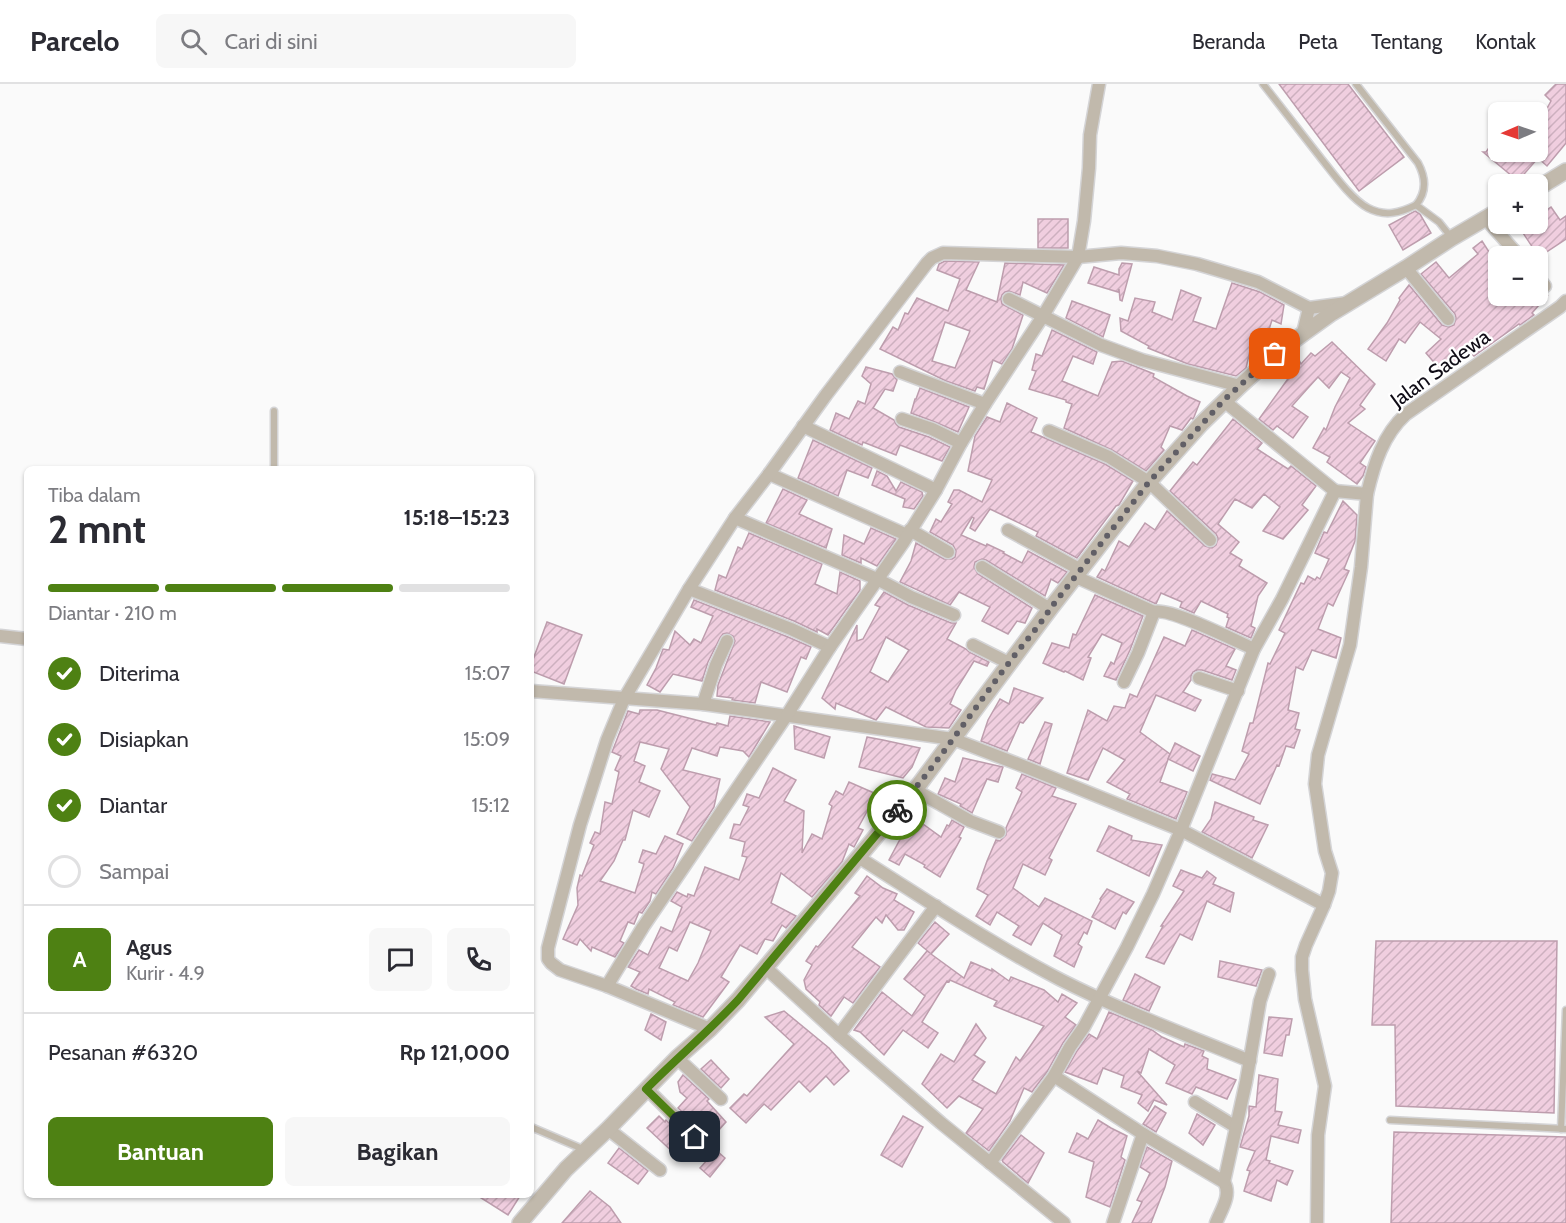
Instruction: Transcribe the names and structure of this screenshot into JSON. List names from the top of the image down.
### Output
{
  "streets": {
    "street": ["Jalan Sadewa"]
  },
  "north": "left",
  "page": {
    "header": "Parcelo",
    "search": "Cari di sini",
    "nav": [
      "Beranda",
      "Peta",
      "Tentang",
      "Kontak"
    ],
    "map_buttons": ["+", "−"],
    "heading": ["2 mnt", "Tiba dalam", "15:18–15:23"],
    "panel": [
      "Agus",
      "Kurir · 4.9",
      "Pesanan #6320",
      "Rp 121,000"
    ],
    "bar": "Diantar · 210 m",
    "list": [
      ["Diterima", "15:07"],
      ["Disiapkan", "15:09"],
      ["Diantar", "15:12"],
      "Sampai"
    ],
    "round": "A",
    "buttons": ["Bantuan", "Bagikan"]
  }
}
